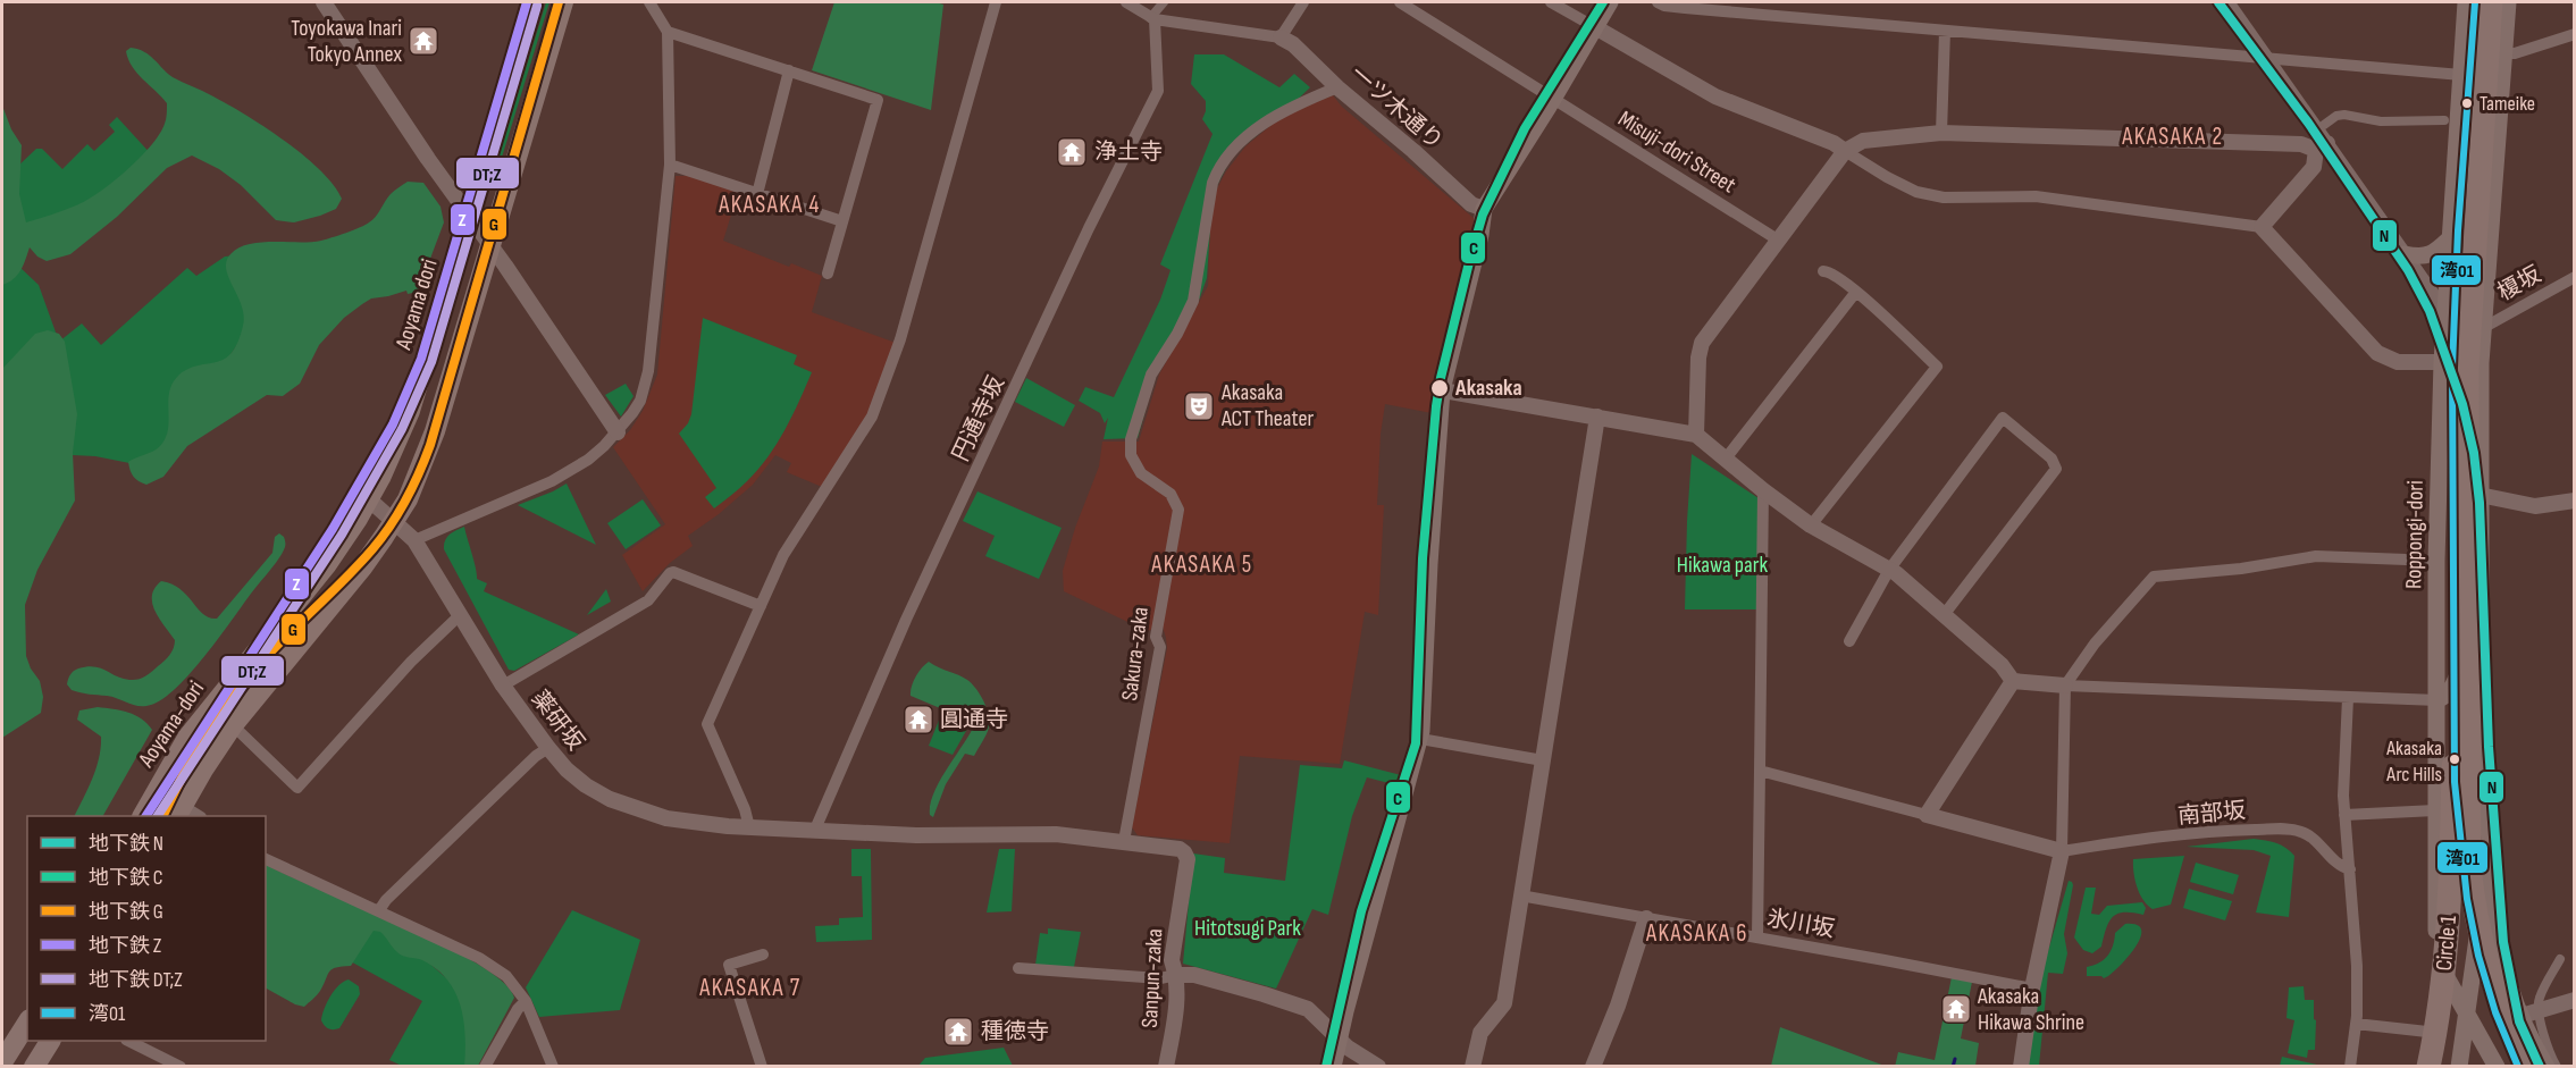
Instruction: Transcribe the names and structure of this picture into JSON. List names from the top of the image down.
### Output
{
  "streets": {
    "highway": ["Aoyama dori", "Aoyama-dori", "Circle 1"],
    "main road": ["Roppongi-dori"],
    "street": [
      "一ツ木通り",
      "Misuji-dori Street",
      "榎坂",
      "円通寺坂",
      "Sakura-zaka",
      "薬研坂",
      "南部坂",
      "氷川坂",
      "Sanpun-zaka"
    ]
  },
  "crossings": [
    ["一ツ木通り", "Sakura-zaka"],
    ["Aoyama dori", "薬研坂"],
    ["Aoyama dori", "Aoyama-dori"],
    ["円通寺坂", "薬研坂"],
    ["Roppongi-dori", "Circle 1"],
    ["Sakura-zaka", "薬研坂"],
    ["薬研坂", "Aoyama-dori"],
    ["薬研坂", "Sanpun-zaka"]
  ],
  "districts": [
    "AKASAKA 2",
    "AKASAKA 4",
    "AKASAKA 5",
    "AKASAKA 6",
    "AKASAKA 7"
  ],
  "parks": ["Hikawa park", "Hitotsugi Park"],
  "places": {
    "temple": [
      "Toyokawa Inari Tokyo Annex",
      "浄土寺",
      "圓通寺",
      "Akasaka Hikawa Shrine",
      "種徳寺"
    ],
    "other": ["Tameike", "Akasaka", "Akasaka Arc Hills"],
    "theatre": ["Akasaka ACT Theater"]
  },
  "lines": [
    "metro line N",
    "metro line C",
    "metro line G",
    "metro line Z",
    "transit line 湾01",
    "metro line DT;Z"
  ],
  "legend": [
    "地下鉄 N",
    "地下鉄 C",
    "地下鉄 G",
    "地下鉄 Z",
    "地下鉄 DT;Z",
    "湾01"
  ]
}
